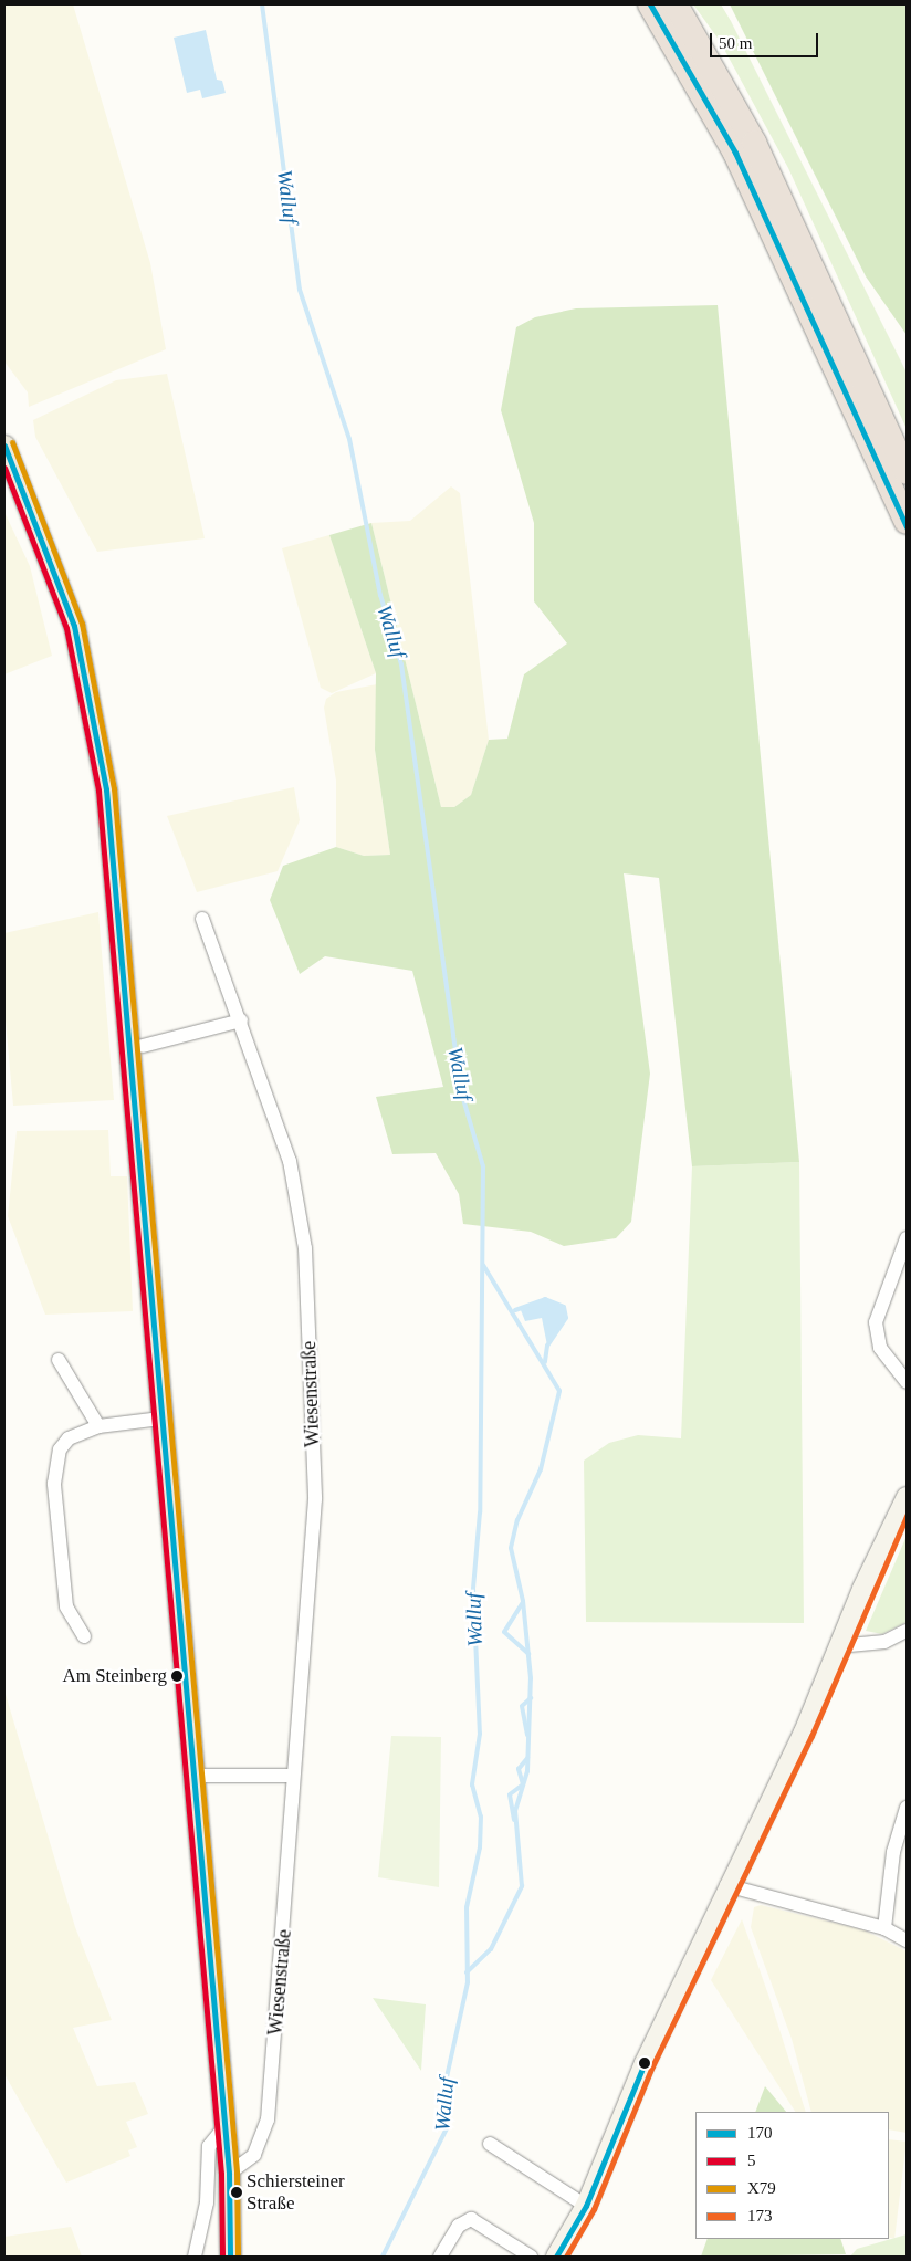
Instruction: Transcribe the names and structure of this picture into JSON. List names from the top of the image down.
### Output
{
  "streets": {
    "street": ["Wiesenstraße"]
  },
  "water": ["Walluf"],
  "places": ["Am Steinberg", "Schiersteiner Straße"],
  "lines": [
    "transit line 170",
    "transit line X79",
    "transit line 5",
    "transit line 173"
  ],
  "legend": [
    "170",
    "5",
    "X79",
    "173"
  ],
  "scale_bar": "50 m"
}
